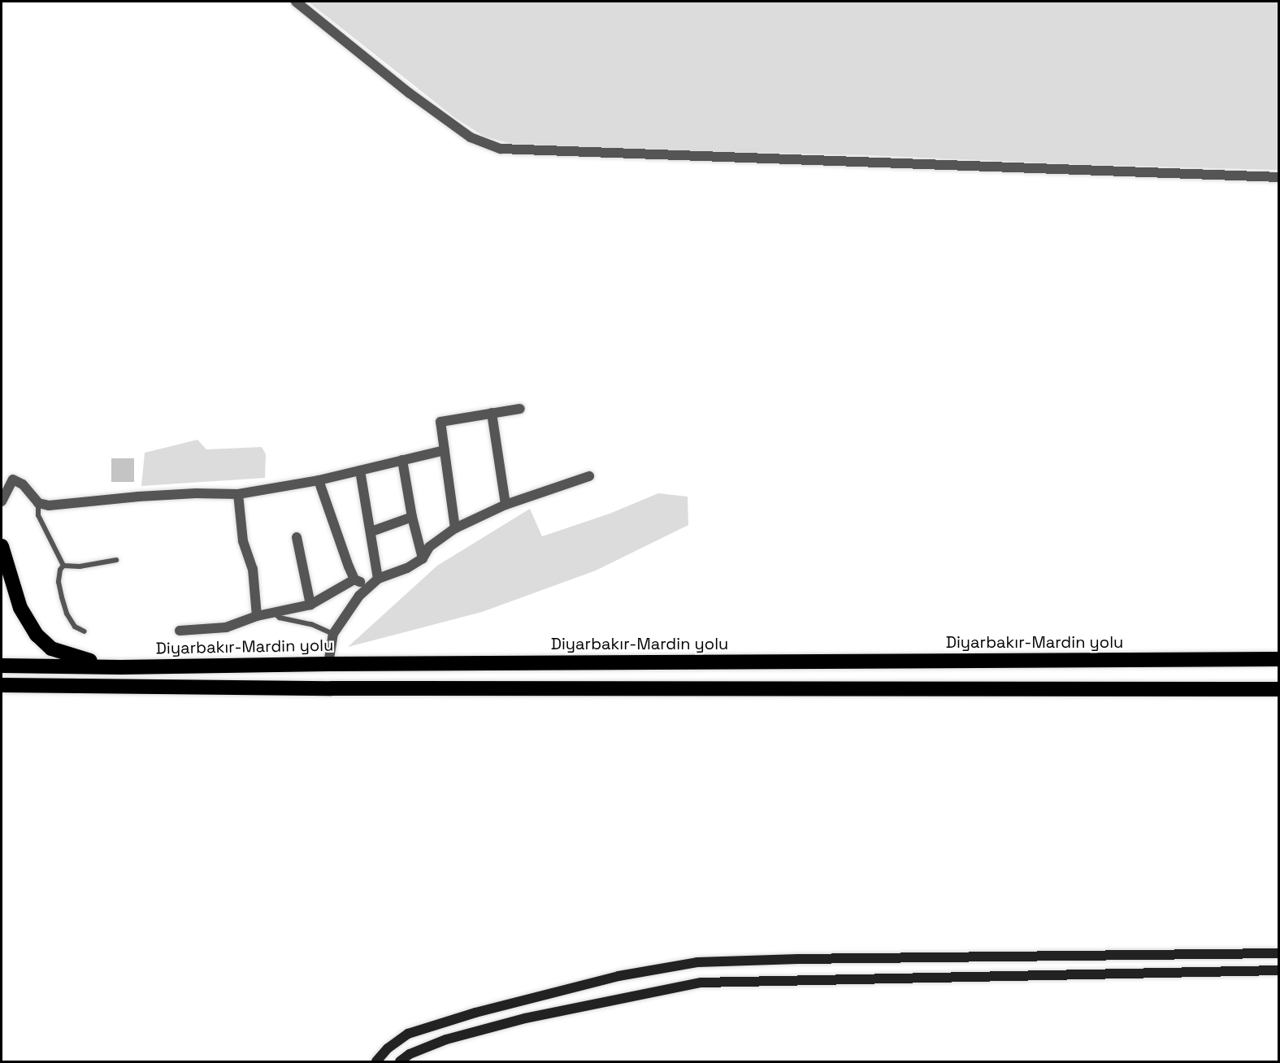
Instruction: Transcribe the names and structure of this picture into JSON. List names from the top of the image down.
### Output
{
  "streets": {
    "highway": ["Diyarbakır-Mardin yolu"]
  }
}
